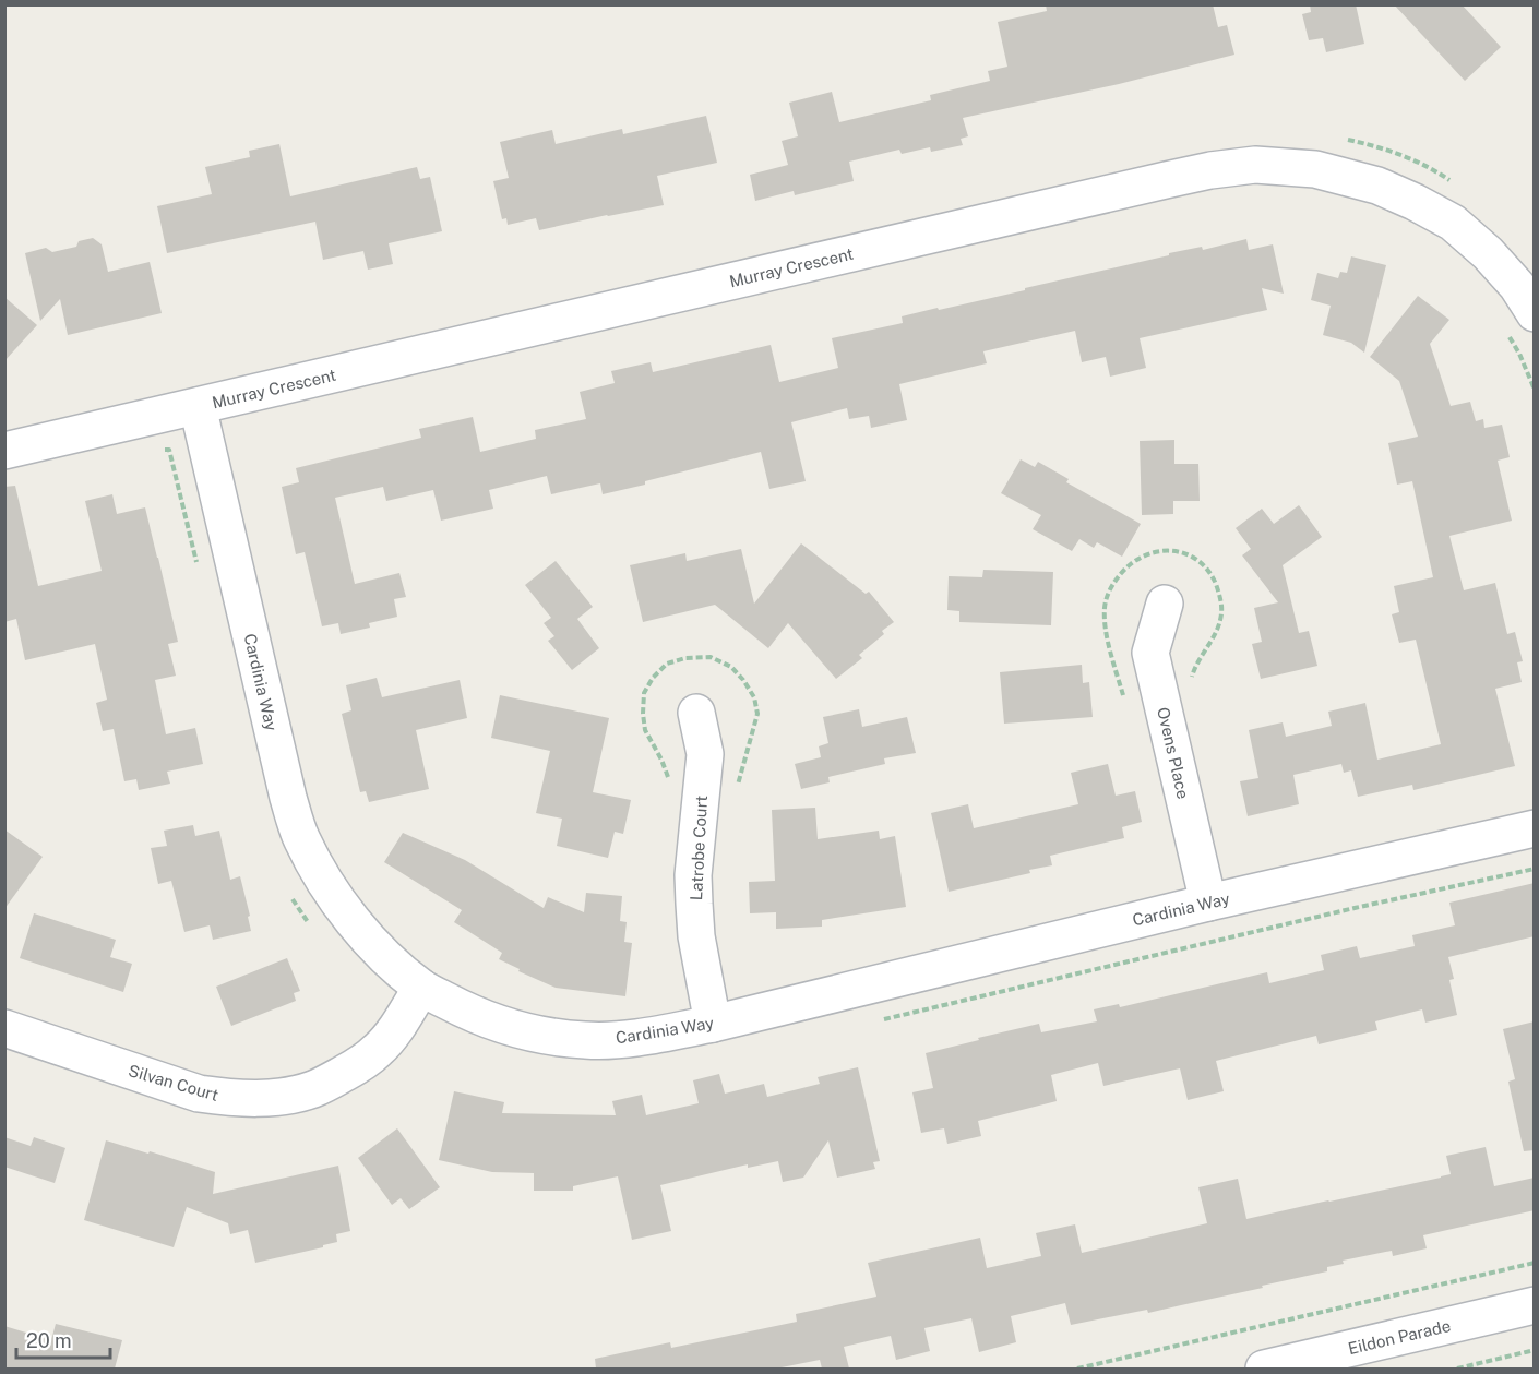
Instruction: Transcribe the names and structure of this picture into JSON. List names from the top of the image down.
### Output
{
  "streets": {
    "street": [
      "Murray Crescent",
      "Cardinia Way",
      "Ovens Place",
      "Latrobe Court",
      "Silvan Court",
      "Eildon Parade"
    ]
  },
  "crossings": [
    ["Murray Crescent", "Cardinia Way"],
    ["Cardinia Way", "Ovens Place"],
    ["Cardinia Way", "Latrobe Court"],
    ["Cardinia Way", "Silvan Court"]
  ],
  "scale_bar": "20 m"
}
